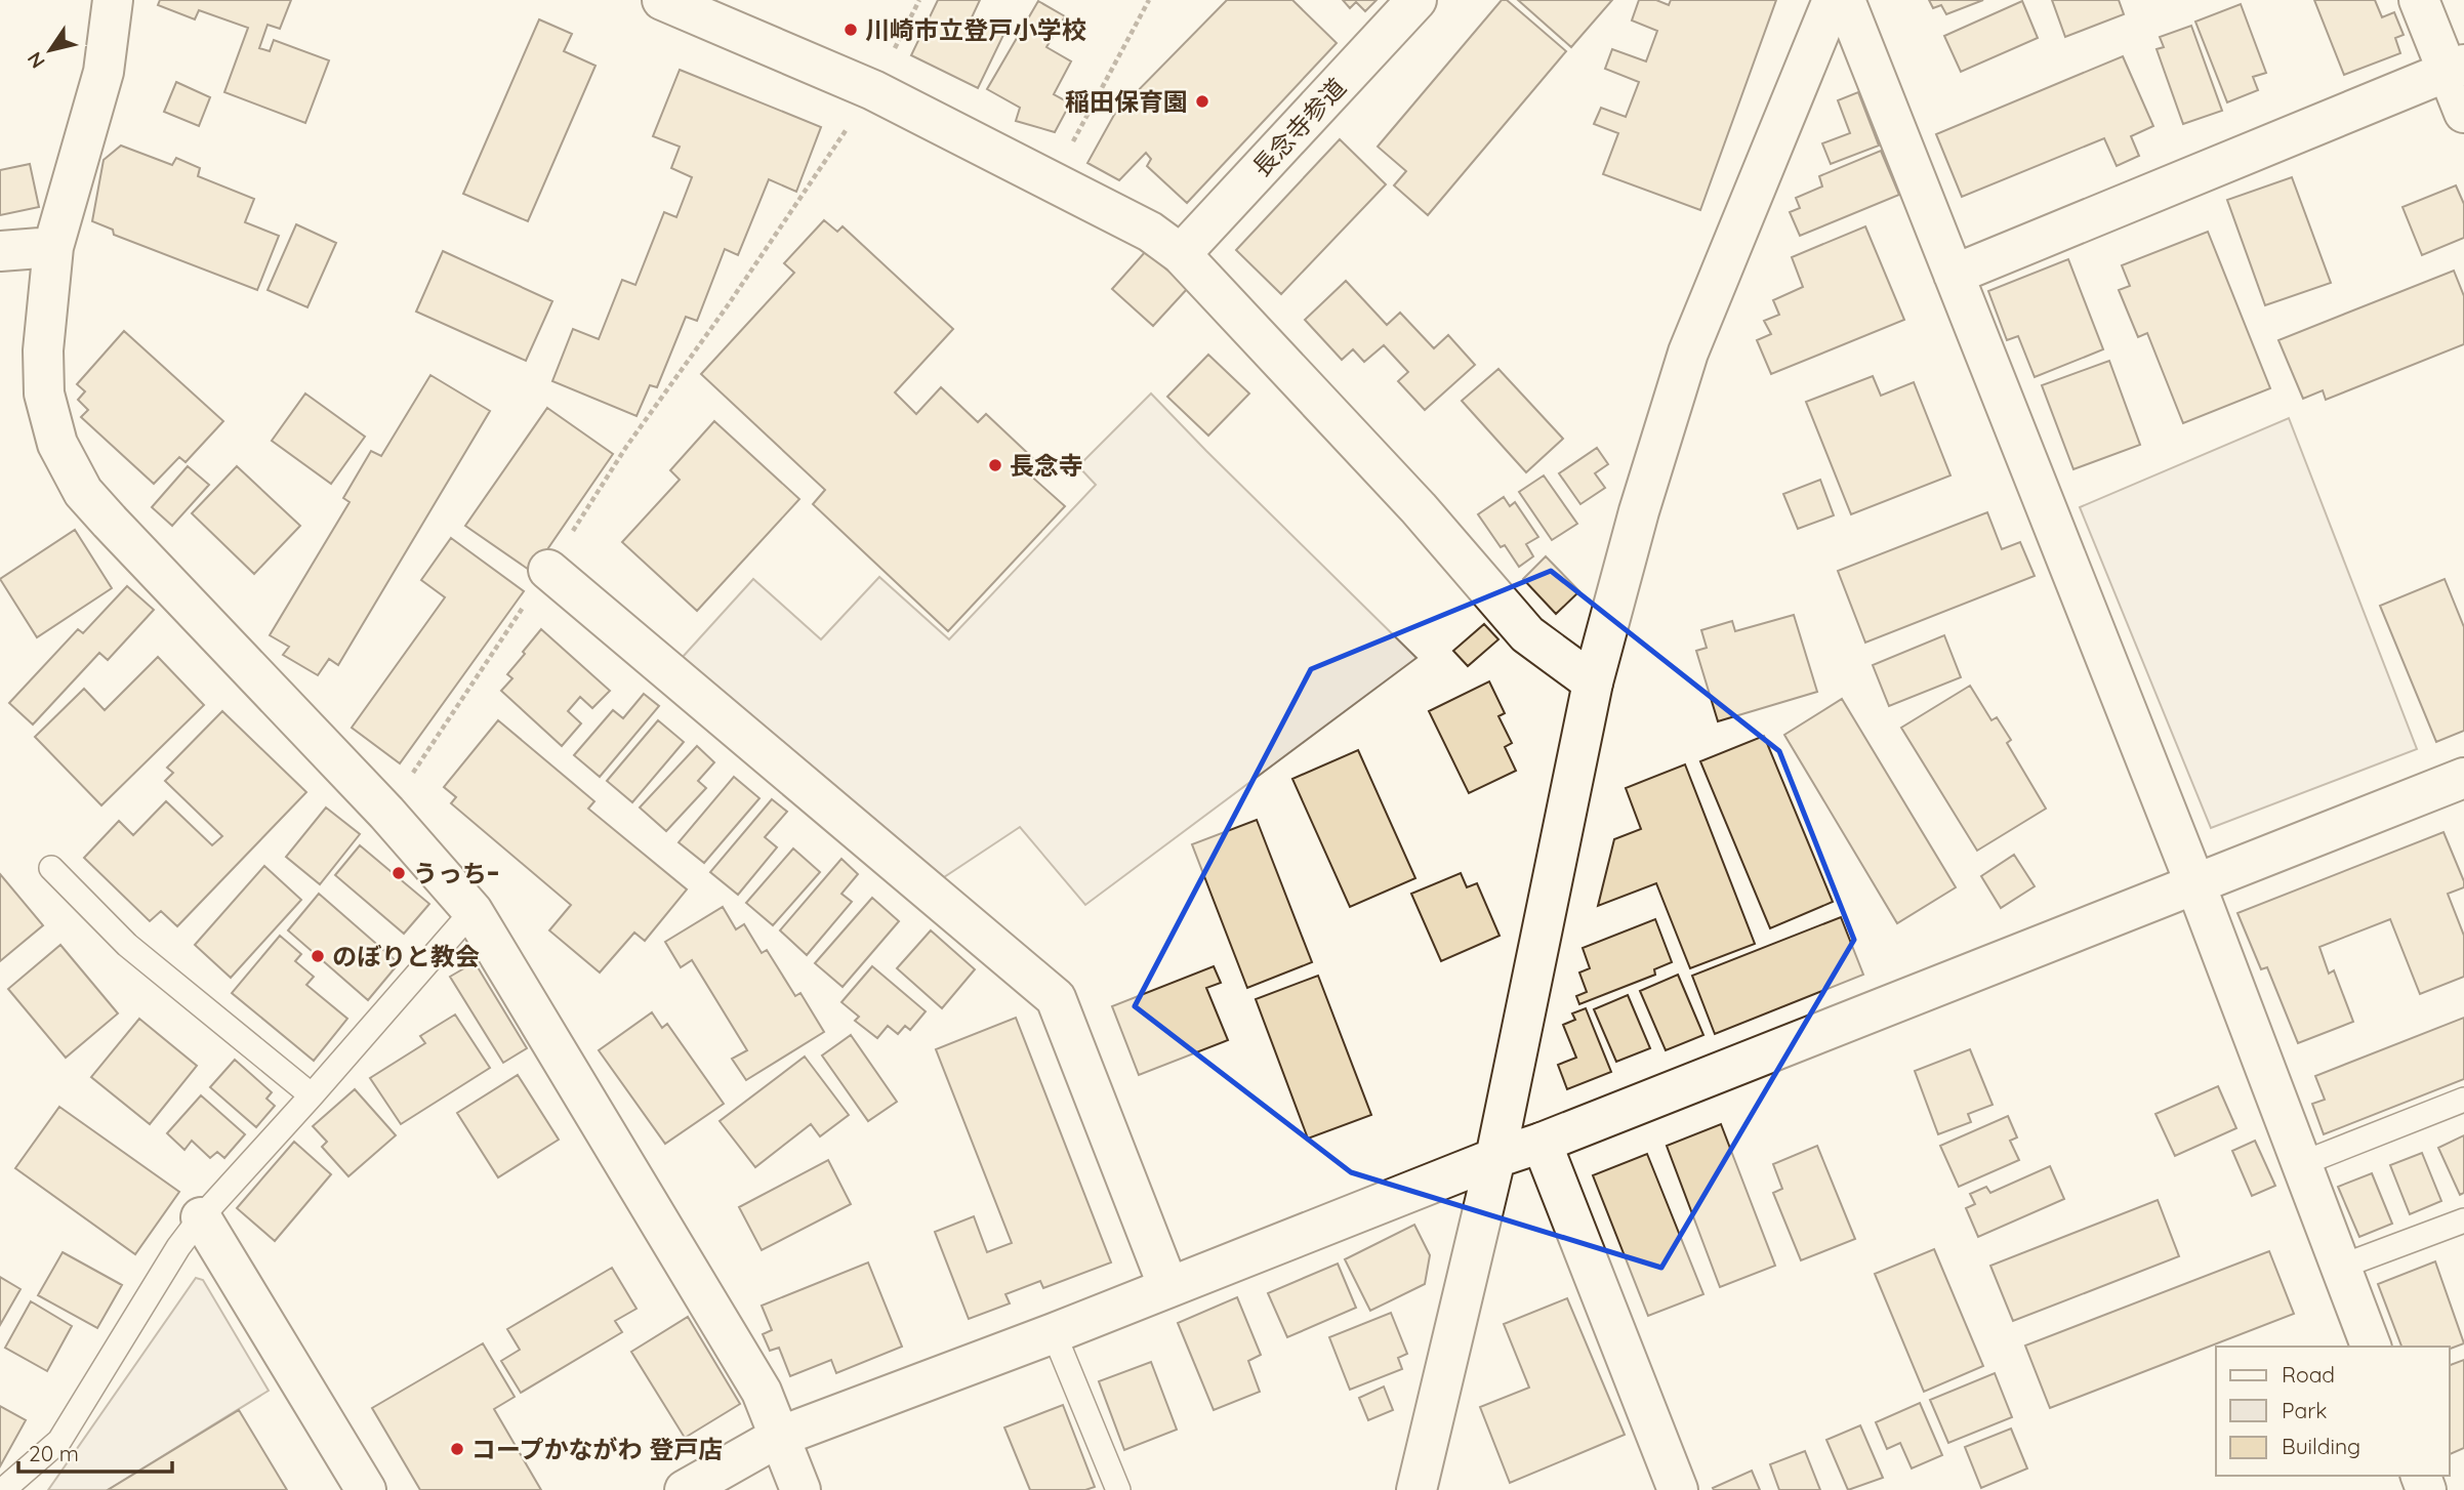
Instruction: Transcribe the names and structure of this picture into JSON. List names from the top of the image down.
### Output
{
  "streets": {
    "street": ["長念寺参道"]
  },
  "places": [
    "川崎市立登戸小学校",
    "稲田保育園",
    "長念寺",
    "うっちｰ",
    "のぼりと教会",
    "コープかながわ 登戸店"
  ],
  "legend": ["Road", "Park", "Building"],
  "scale_bar": "20 m",
  "north": "bottom left"
}
